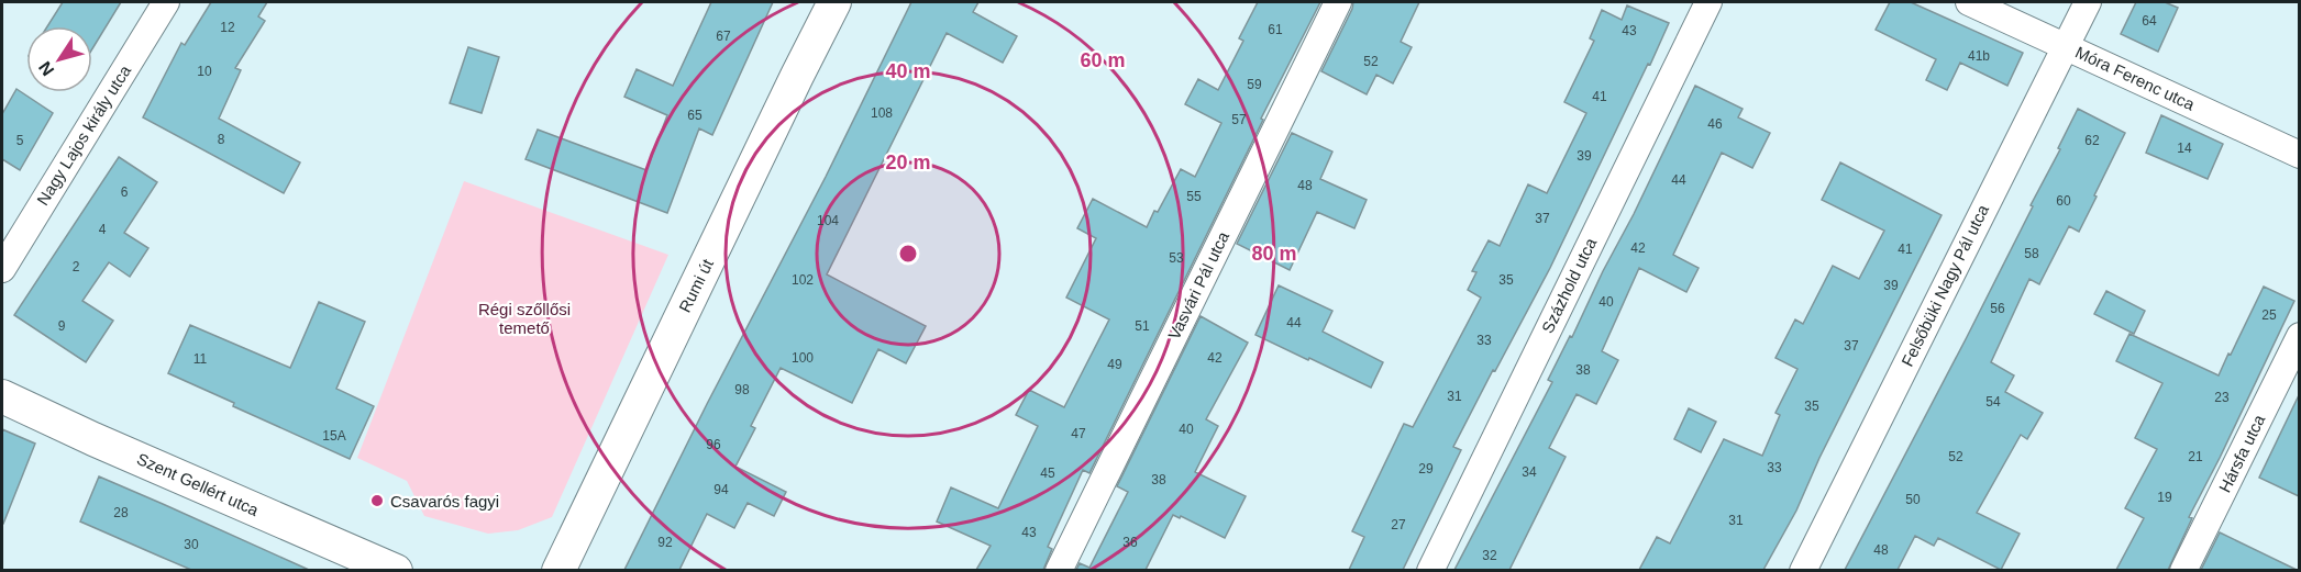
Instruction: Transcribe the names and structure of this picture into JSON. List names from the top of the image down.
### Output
{
  "streets": {
    "street": [
      "Móra Ferenc utca",
      "Nagy Lajos király utca",
      "Rumi út",
      "Vasvári Pál utca",
      "Százhold utca",
      "Felsőbüki Nagy Pál utca",
      "Hársfa utca",
      "Szent Gellért utca"
    ]
  },
  "crossings": [
    ["Móra Ferenc utca", "Felsőbüki Nagy Pál utca"]
  ],
  "parks": ["Régi szőllősi temető"],
  "places": ["Csavarós fagyi"],
  "house_numbers": [
    "64",
    "12",
    "61",
    "43",
    "67",
    "41b",
    "52",
    "10",
    "59",
    "41",
    "108",
    "65",
    "57",
    "46",
    "8",
    "5",
    "62",
    "14",
    "39",
    "44",
    "48",
    "6",
    "55",
    "60",
    "37",
    "104",
    "4",
    "42",
    "41",
    "58",
    "53",
    "2",
    "102",
    "35",
    "39",
    "40",
    "56",
    "25",
    "44",
    "9",
    "51",
    "33",
    "37",
    "100",
    "42",
    "11",
    "49",
    "38",
    "98",
    "31",
    "23",
    "54",
    "35",
    "40",
    "47",
    "15A",
    "96",
    "52",
    "21",
    "33",
    "29",
    "34",
    "45",
    "38",
    "94",
    "19",
    "50",
    "28",
    "31",
    "27",
    "43",
    "92",
    "36",
    "30",
    "48",
    "32"
  ],
  "north": "bottom left",
  "rings": [
    "60 m",
    "40 m",
    "20 m",
    "80 m"
  ]
}
